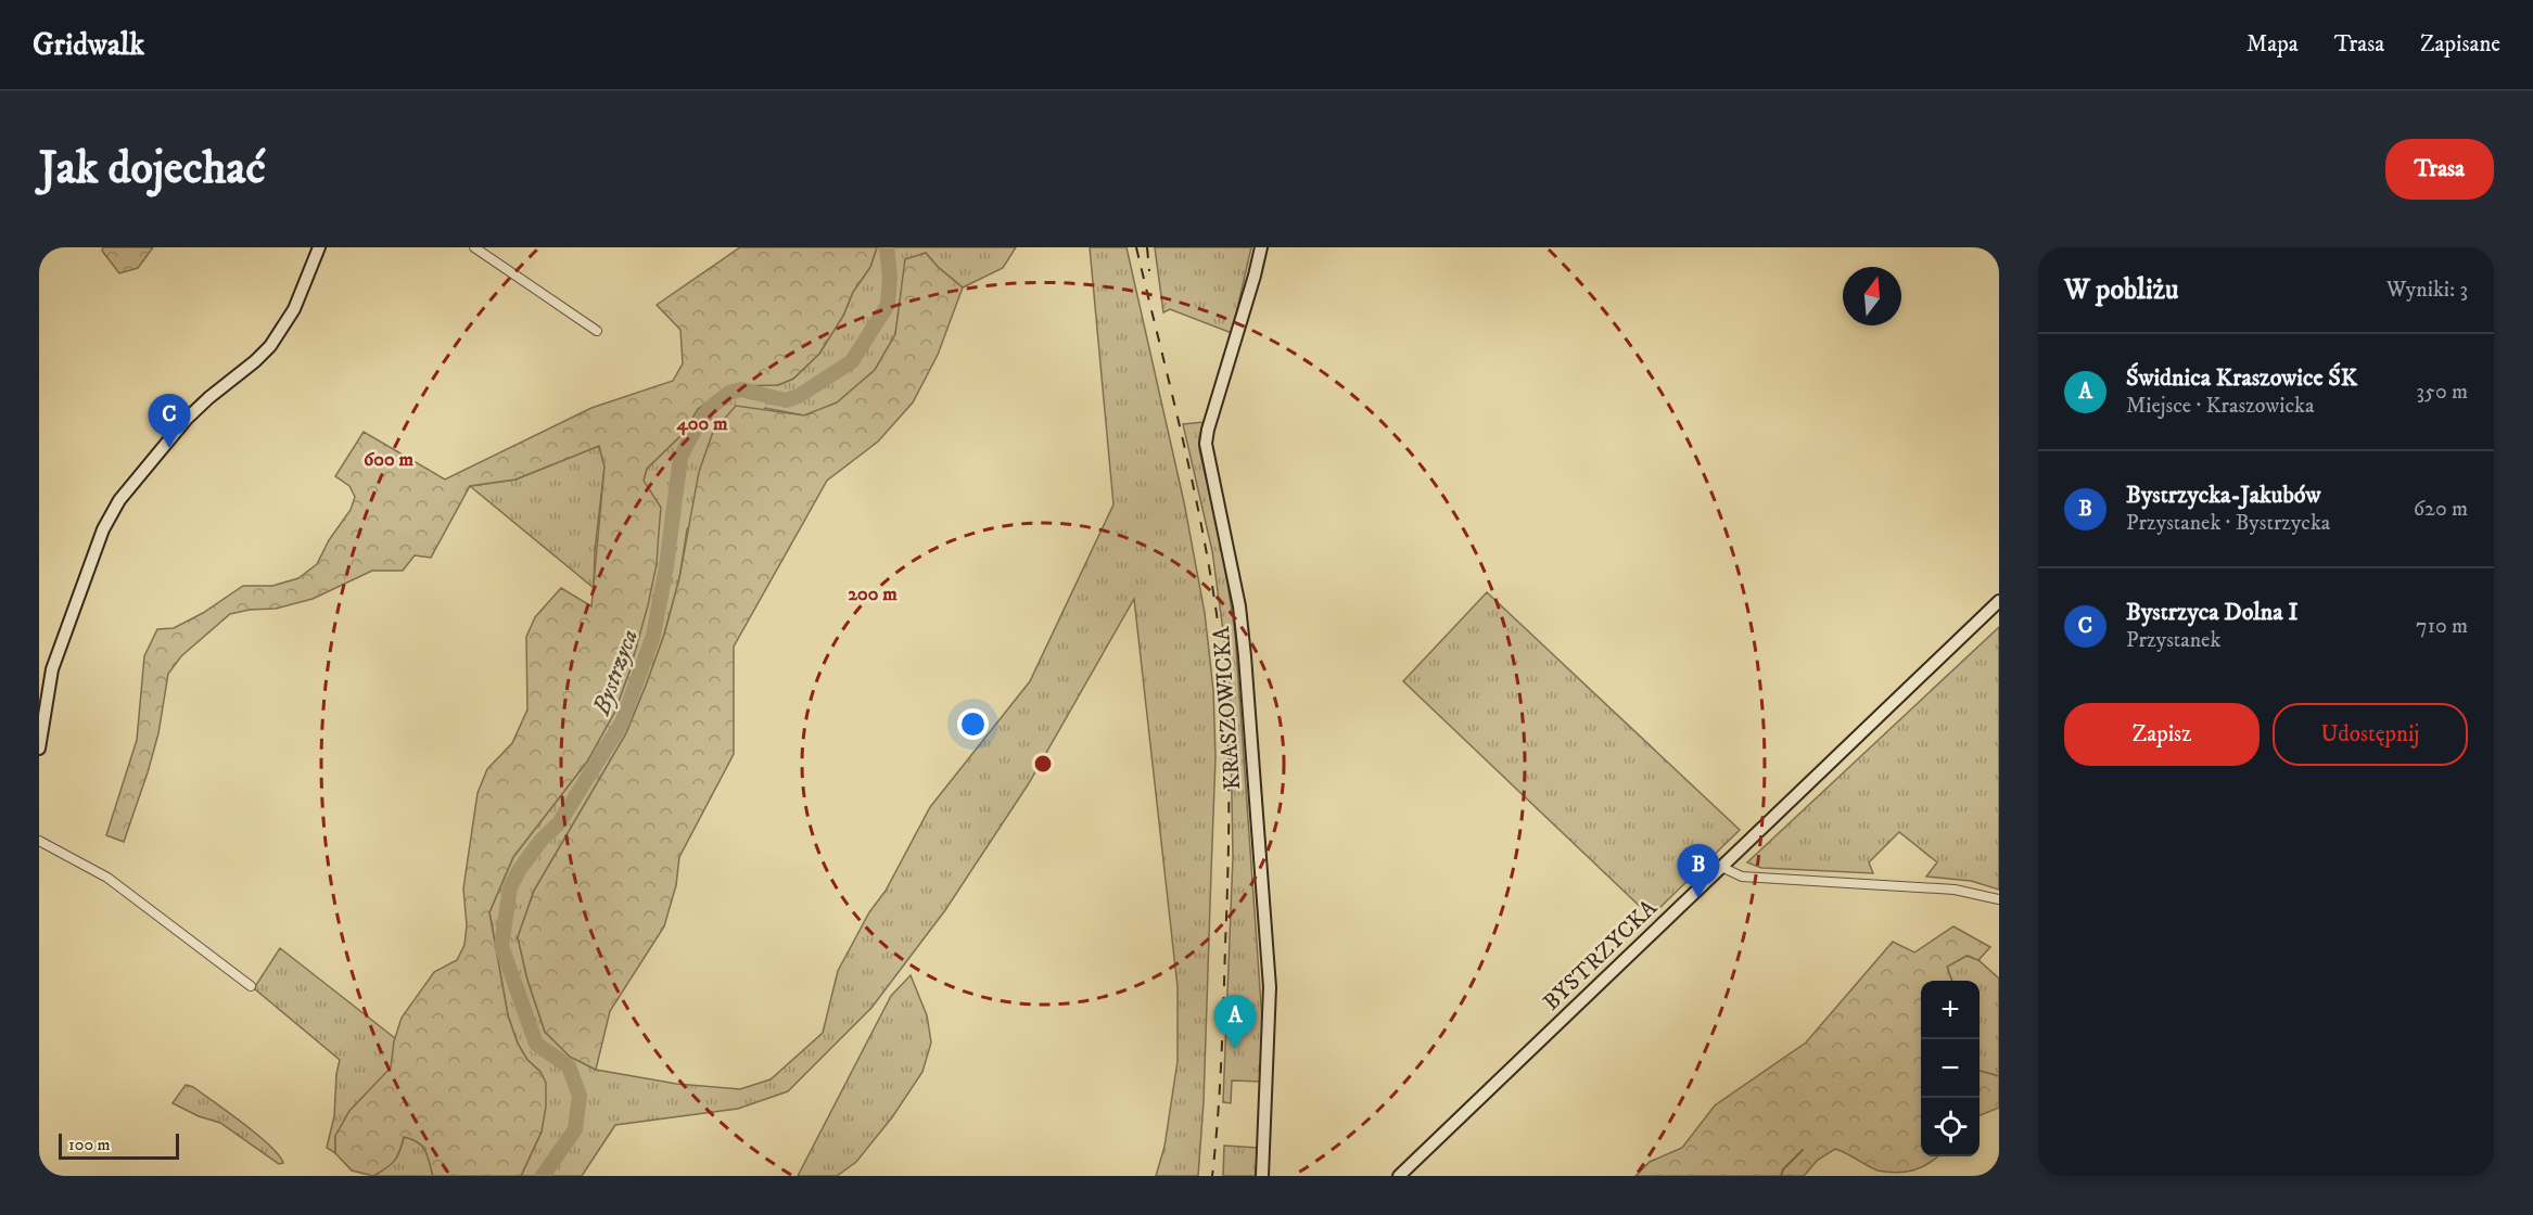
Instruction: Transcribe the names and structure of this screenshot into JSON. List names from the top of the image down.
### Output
{
  "streets": {
    "street": ["KRASZOWICKA", "BYSTRZYCKA"]
  },
  "water": ["Bystrzyca"],
  "scale_bar": "100 m",
  "north": "top",
  "page": {
    "header": "Gridwalk",
    "nav": ["Mapa", "Trasa", "Zapisane"],
    "buttons": [
      "Trasa",
      ["Zapisz", "Udostępnij"]
    ],
    "title": "Jak dojechać",
    "heading": ["W pobliżu", "Wyniki: 3"],
    "list": [
      {
        "mark": "A",
        "name": "Świdnica Kraszowice ŚK",
        "note": "Miejsce · Kraszowicka",
        "value": "350 m"
      },
      {
        "mark": "B",
        "name": "Bystrzycka-Jakubów",
        "note": "Przystanek · Bystrzycka",
        "value": "620 m"
      },
      {
        "mark": "C",
        "name": "Bystrzyca Dolna I",
        "note": "Przystanek",
        "value": "710 m"
      }
    ],
    "pins": ["C", "B", "A"],
    "map_buttons": ["+", "−"],
    "scale": "100 m"
  },
  "rings": ["400 m", "600 m", "200 m"]
}
